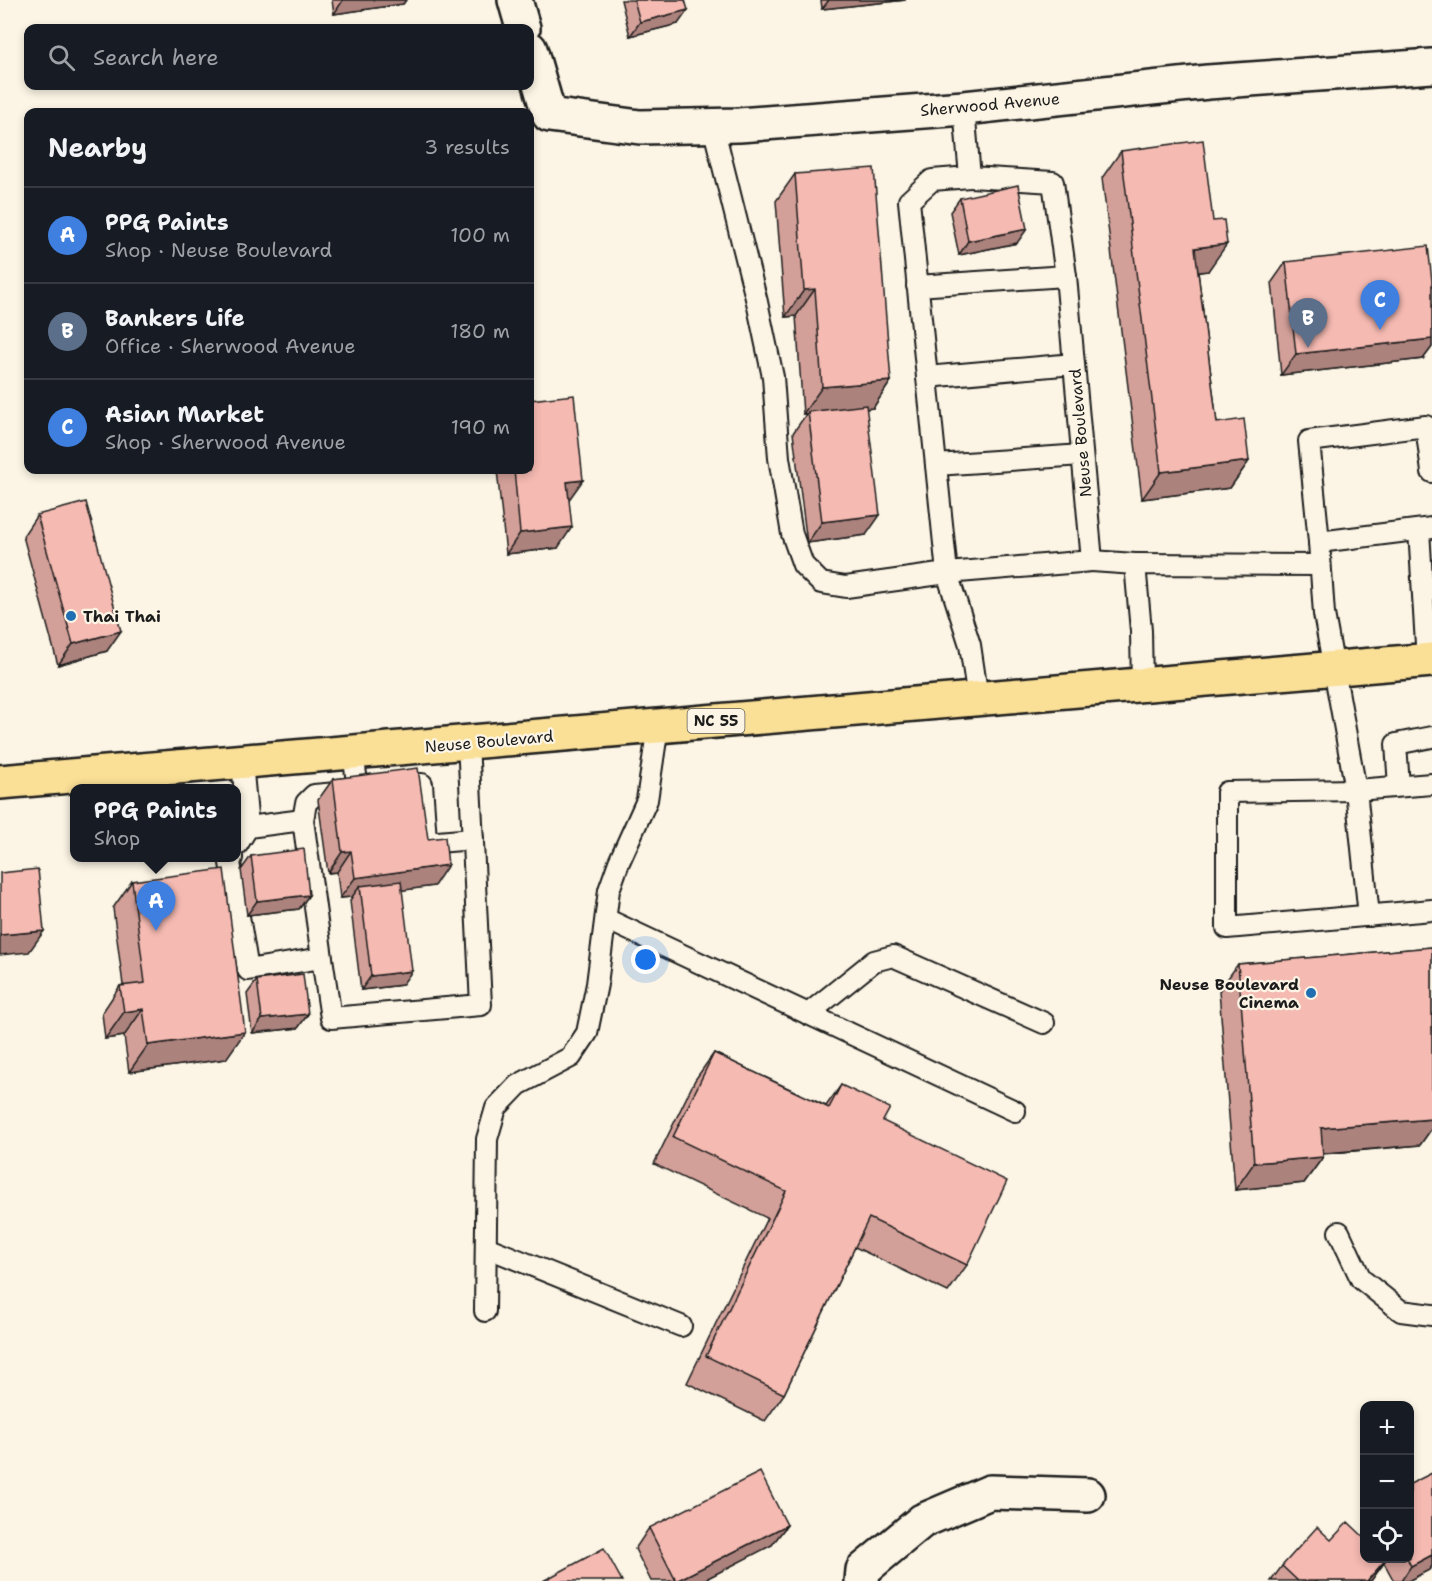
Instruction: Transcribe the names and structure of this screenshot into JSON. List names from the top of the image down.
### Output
{
  "streets": {
    "main road": ["Neuse Boulevard", "NC 55"],
    "street": ["Sherwood Avenue"]
  },
  "places": ["Thai Thai", "Neuse Boulevard Cinema"],
  "page": {
    "search": "Search here",
    "heading": ["Nearby", "3 results"],
    "list": [
      {
        "mark": "A",
        "name": "PPG Paints",
        "note": "Shop · Neuse Boulevard",
        "value": "100 m"
      },
      {
        "mark": "B",
        "name": "Bankers Life",
        "note": "Office · Sherwood Avenue",
        "value": "180 m"
      },
      {
        "mark": "C",
        "name": "Asian Market",
        "note": "Shop · Sherwood Avenue",
        "value": "190 m"
      }
    ],
    "pins": ["C", "B", "A"],
    "popup": ["PPG Paints", "Shop"],
    "map_buttons": ["+", "−"]
  }
}
